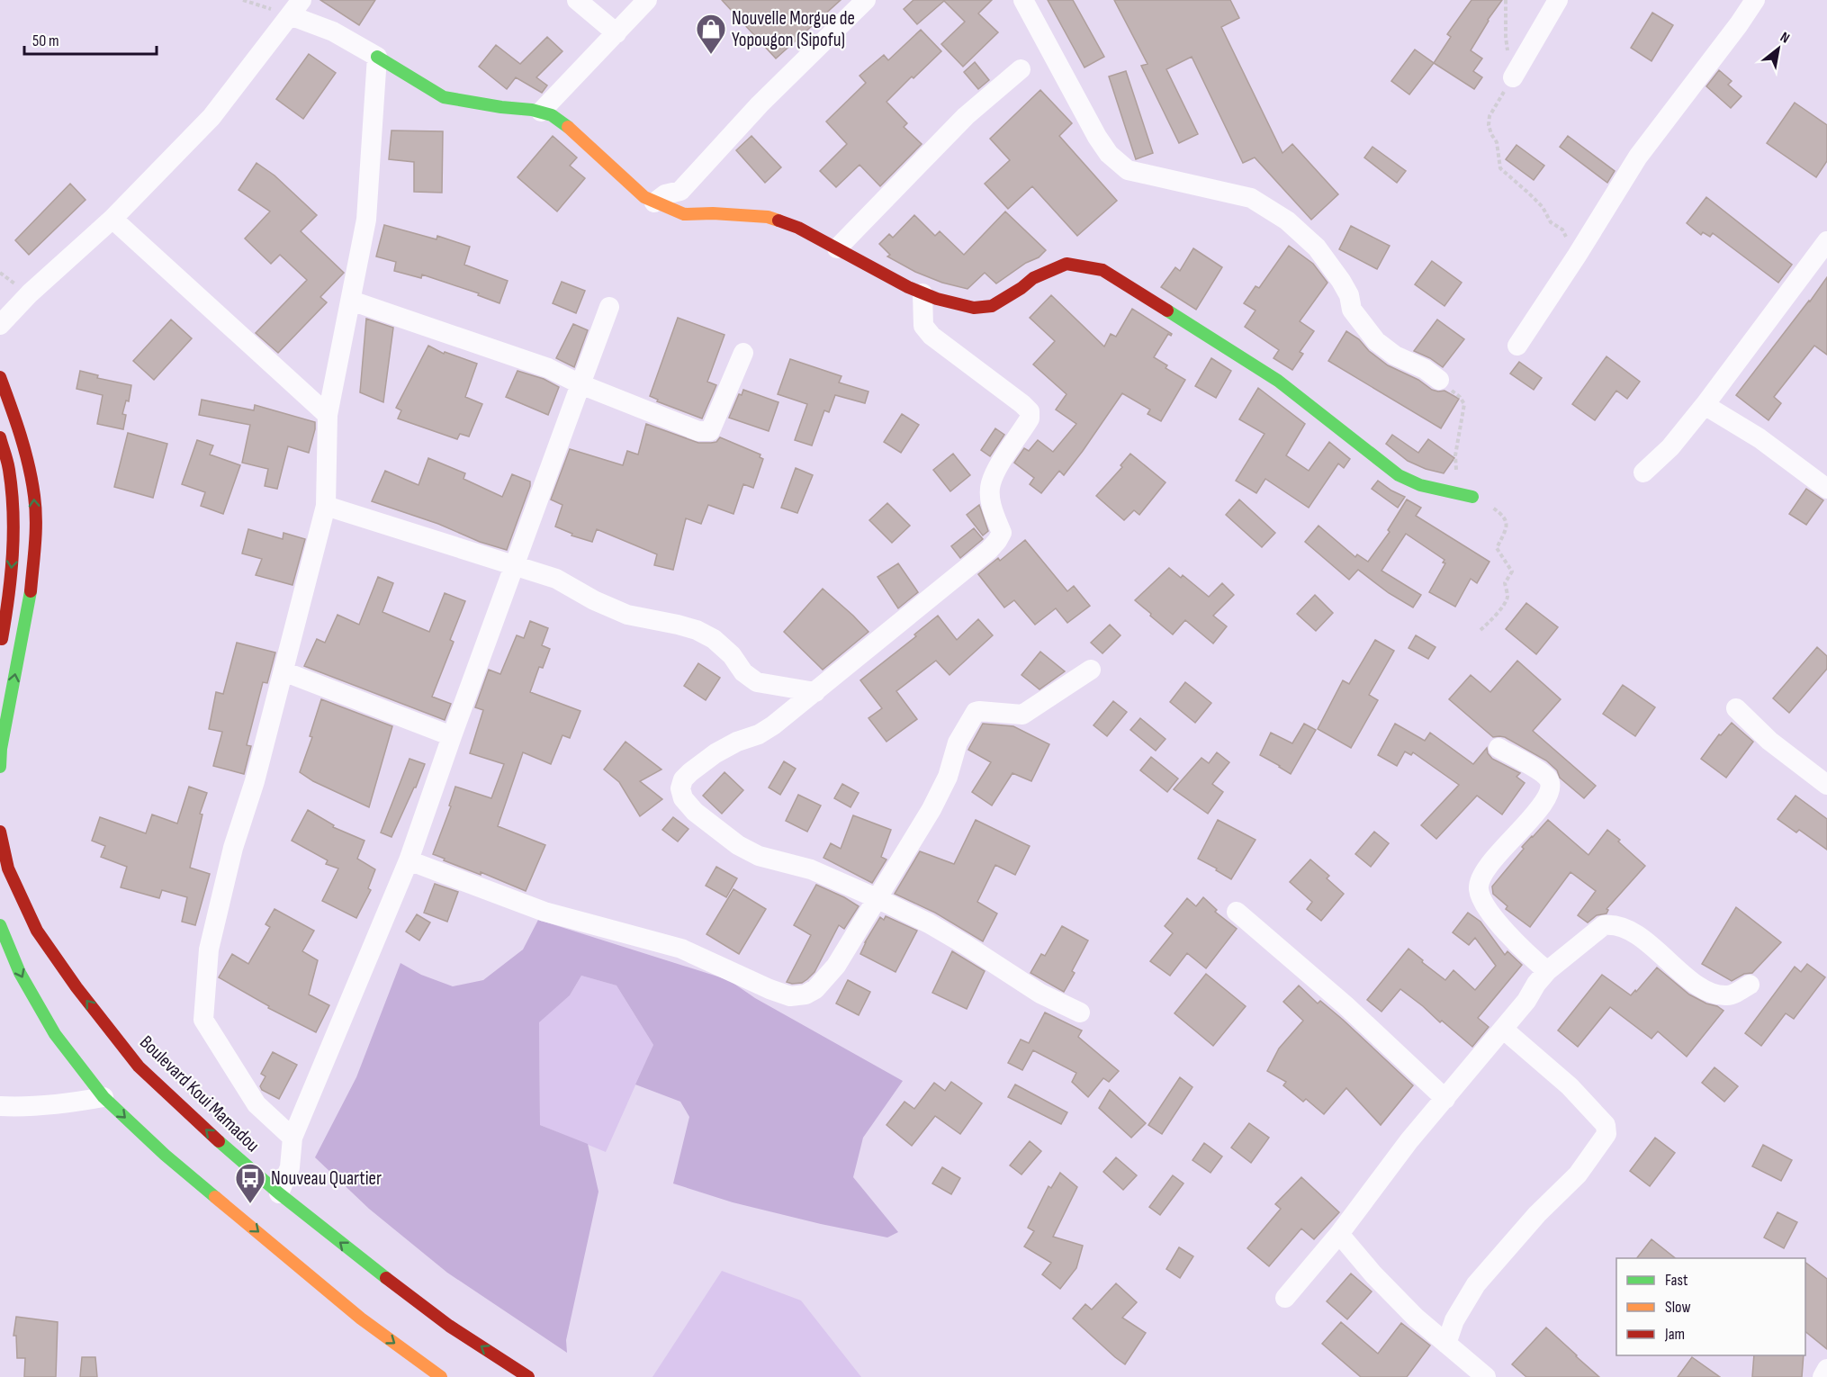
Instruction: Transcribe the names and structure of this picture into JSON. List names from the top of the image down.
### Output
{
  "streets": {
    "main road": ["Boulevard Koui Mamadou"]
  },
  "places": {
    "shop": ["Nouvelle Morgue de Yopougon (Sipofu)"],
    "bus stop": ["Nouveau Quartier"]
  },
  "legend": ["Fast", "Slow", "Jam"],
  "scale_bar": "50 m",
  "north": "top right"
}
